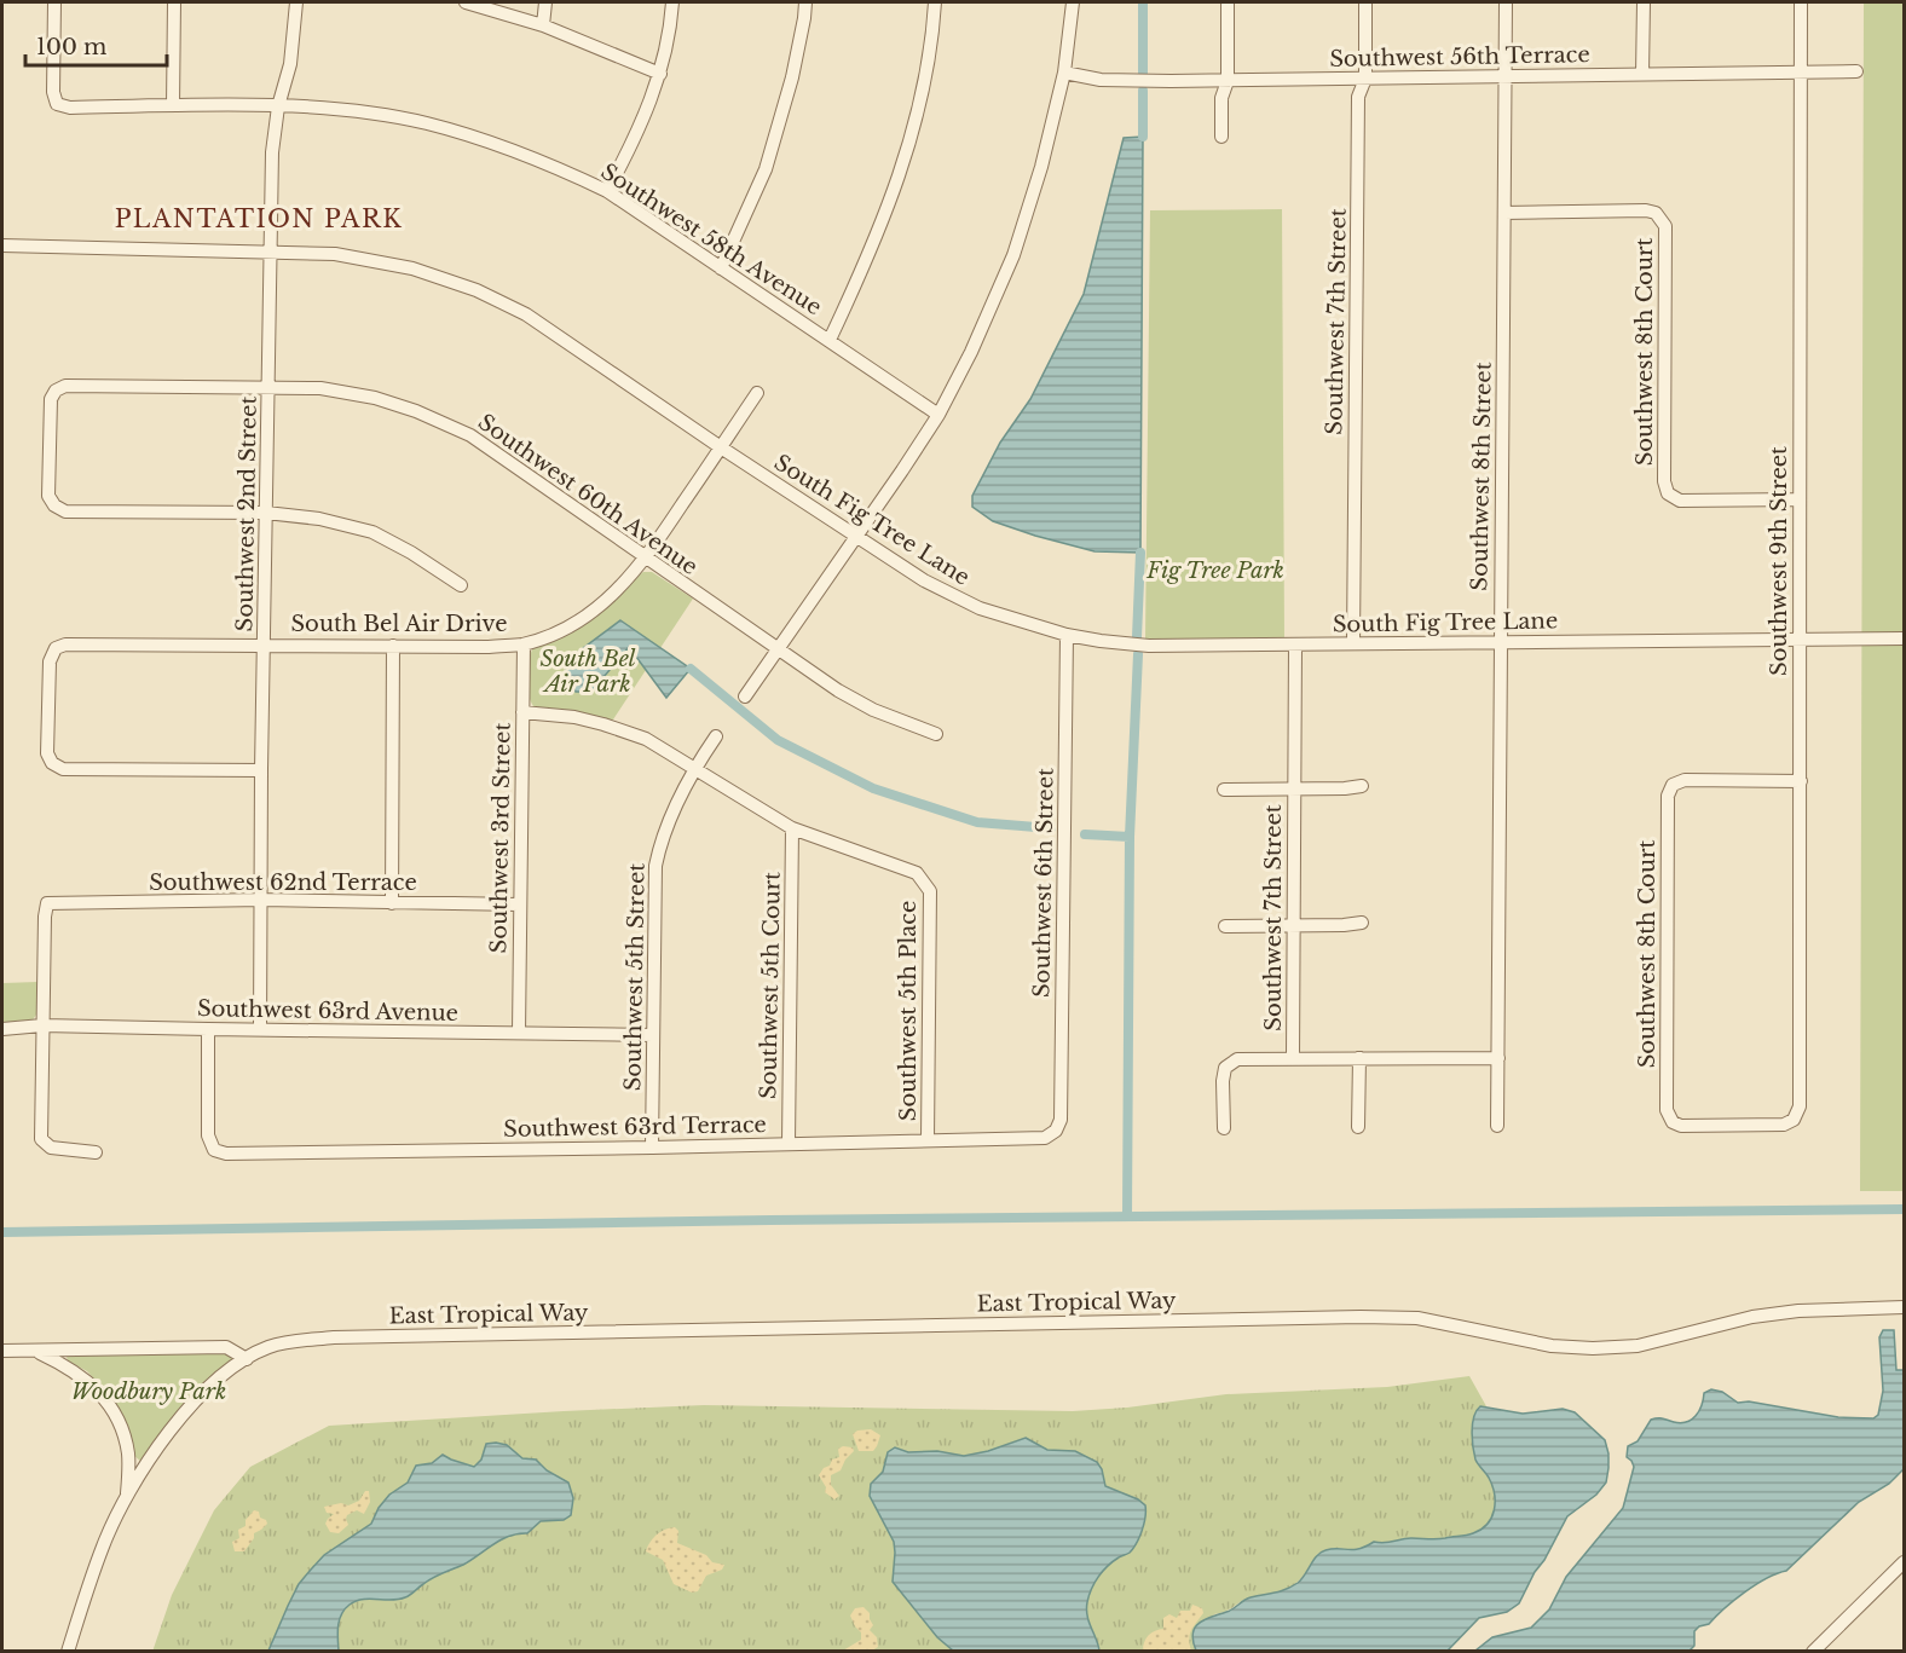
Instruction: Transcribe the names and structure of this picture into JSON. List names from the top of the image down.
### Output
{
  "streets": {
    "street": [
      "Southwest 56th Terrace",
      "Southwest 58th Avenue",
      "Southwest 7th Street",
      "Southwest 8th Court",
      "Southwest 8th Street",
      "Southwest 60th Avenue",
      "Southwest 2nd Street",
      "South Fig Tree Lane",
      "Southwest 9th Street",
      "South Bel Air Drive",
      "Southwest 3rd Street",
      "Southwest 62nd Terrace",
      "Southwest 6th Street",
      "Southwest 5th Street",
      "Southwest 5th Court",
      "Southwest 63rd Avenue",
      "Southwest 5th Place",
      "Southwest 63rd Terrace",
      "East Tropical Way"
    ]
  },
  "crossings": [
    ["Southwest 56th Terrace", "Southwest 7th Street"],
    ["Southwest 56th Terrace", "Southwest 8th Street"],
    ["Southwest 56th Terrace", "Southwest 9th Street"],
    ["Southwest 58th Avenue", "Southwest 2nd Street"],
    ["Southwest 7th Street", "South Fig Tree Lane"],
    ["Southwest 8th Court", "Southwest 8th Street"],
    ["Southwest 8th Court", "Southwest 9th Street"],
    ["Southwest 8th Street", "South Fig Tree Lane"],
    ["Southwest 60th Avenue", "Southwest 2nd Street"],
    ["Southwest 60th Avenue", "South Bel Air Drive"],
    ["Southwest 2nd Street", "South Fig Tree Lane"],
    ["Southwest 2nd Street", "South Bel Air Drive"],
    ["Southwest 2nd Street", "Southwest 62nd Terrace"],
    ["Southwest 2nd Street", "Southwest 63rd Avenue"],
    ["South Fig Tree Lane", "Southwest 9th Street"],
    ["South Fig Tree Lane", "South Bel Air Drive"],
    ["South Fig Tree Lane", "Southwest 6th Street"],
    ["South Bel Air Drive", "Southwest 3rd Street"],
    ["Southwest 3rd Street", "Southwest 62nd Terrace"],
    ["Southwest 3rd Street", "Southwest 63rd Avenue"],
    ["Southwest 62nd Terrace", "Southwest 63rd Avenue"],
    ["Southwest 6th Street", "Southwest 63rd Terrace"],
    ["Southwest 5th Street", "Southwest 63rd Avenue"],
    ["Southwest 5th Street", "Southwest 63rd Terrace"],
    ["Southwest 5th Court", "Southwest 5th Place"],
    ["Southwest 5th Court", "Southwest 63rd Terrace"],
    ["Southwest 63rd Avenue", "Southwest 63rd Terrace"],
    ["Southwest 5th Place", "Southwest 63rd Terrace"]
  ],
  "districts": ["PLANTATION PARK"],
  "parks": ["Fig Tree Park", "South Bel Air Park", "Woodbury Park"],
  "scale_bar": "100 m"
}
